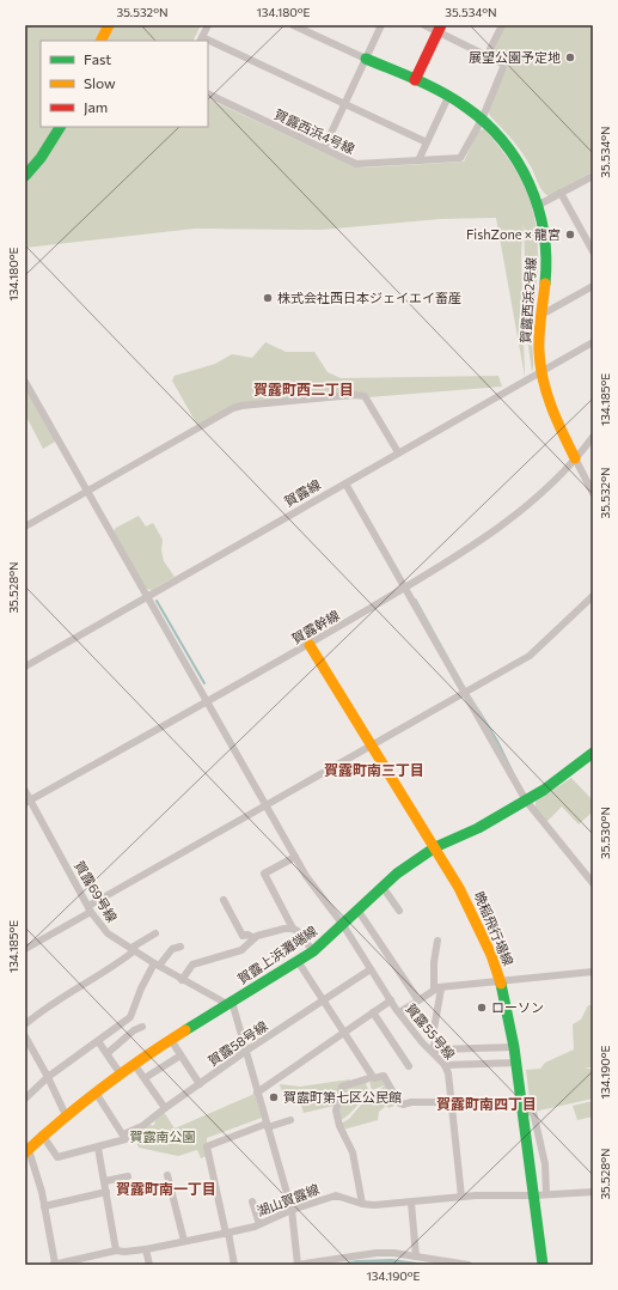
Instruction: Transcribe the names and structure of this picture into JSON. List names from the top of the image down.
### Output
{
  "streets": {
    "street": [
      "賀露西浜4号線",
      "賀露西浜2号線",
      "賀露線",
      "賀露幹線",
      "賀露69号線",
      "晩稲飛行場線",
      "賀露上浜灘端線",
      "賀露55号線",
      "賀露58号線",
      "湖山賀露線"
    ]
  },
  "crossings": [
    ["賀露西浜4号線", "賀露西浜2号線"],
    ["賀露西浜2号線", "賀露線"],
    ["賀露西浜2号線", "賀露幹線"],
    ["賀露線", "賀露55号線"],
    ["賀露幹線", "賀露69号線"],
    ["賀露幹線", "晩稲飛行場線"],
    ["賀露幹線", "賀露55号線"],
    ["賀露69号線", "賀露上浜灘端線"],
    ["晩稲飛行場線", "賀露上浜灘端線"],
    ["晩稲飛行場線", "湖山賀露線"],
    ["賀露上浜灘端線", "賀露55号線"],
    ["賀露55号線", "賀露58号線"],
    ["賀露55号線", "湖山賀露線"]
  ],
  "districts": [
    "賀露町西二丁目",
    "賀露町南三丁目",
    "賀露町南四丁目",
    "賀露町南一丁目"
  ],
  "parks": ["賀露南公園"],
  "places": [
    "展望公園予定地",
    "FishZone × 龍宮",
    "株式会社西日本ジェイエイ畜産",
    "ローソン",
    "賀露町第七区公民館"
  ],
  "legend": ["Fast", "Slow", "Jam"],
  "coordinates": [
    "35.532°N",
    "134.180°E",
    "35.534°N",
    "134.185°E",
    "35.528°N",
    "35.530°N",
    "134.190°E"
  ]
}
